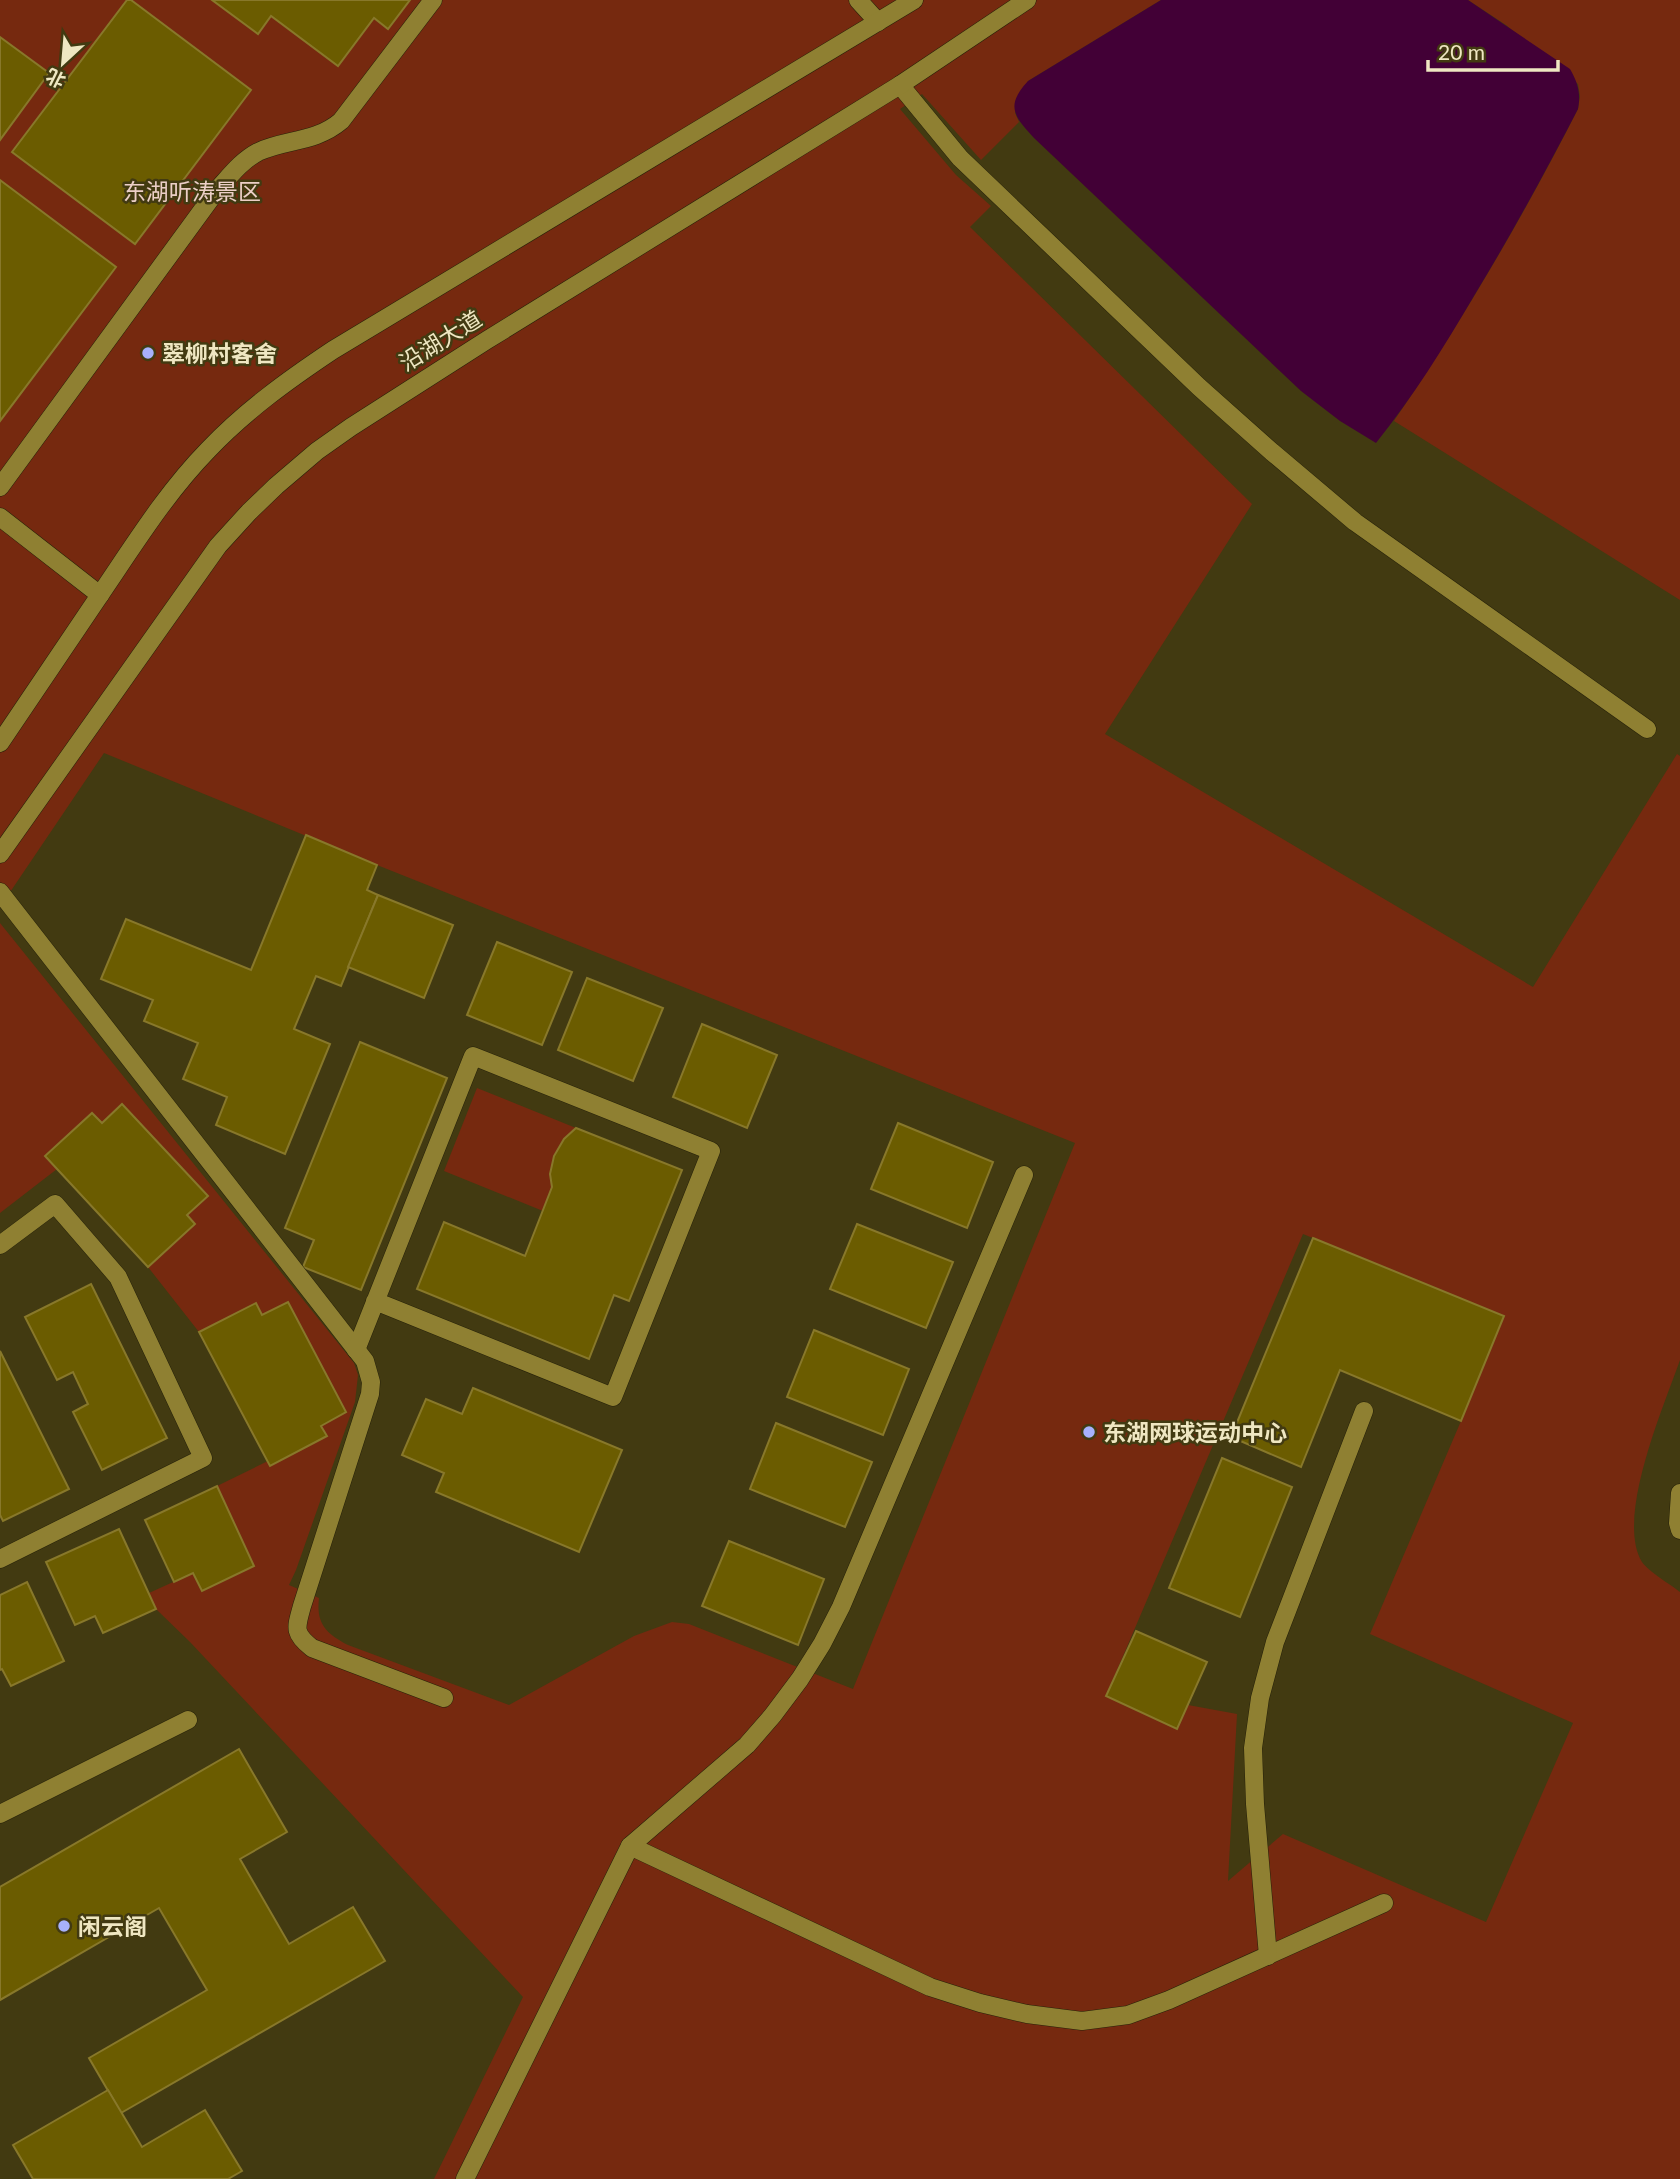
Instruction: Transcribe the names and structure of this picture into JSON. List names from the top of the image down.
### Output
{
  "streets": {
    "street": ["沿湖大道"]
  },
  "parks": ["东湖听涛景区"],
  "places": ["翠柳村客舍", "东湖网球运动中心", "闲云阁"],
  "scale_bar": "20 m",
  "north": "bottom left"
}
